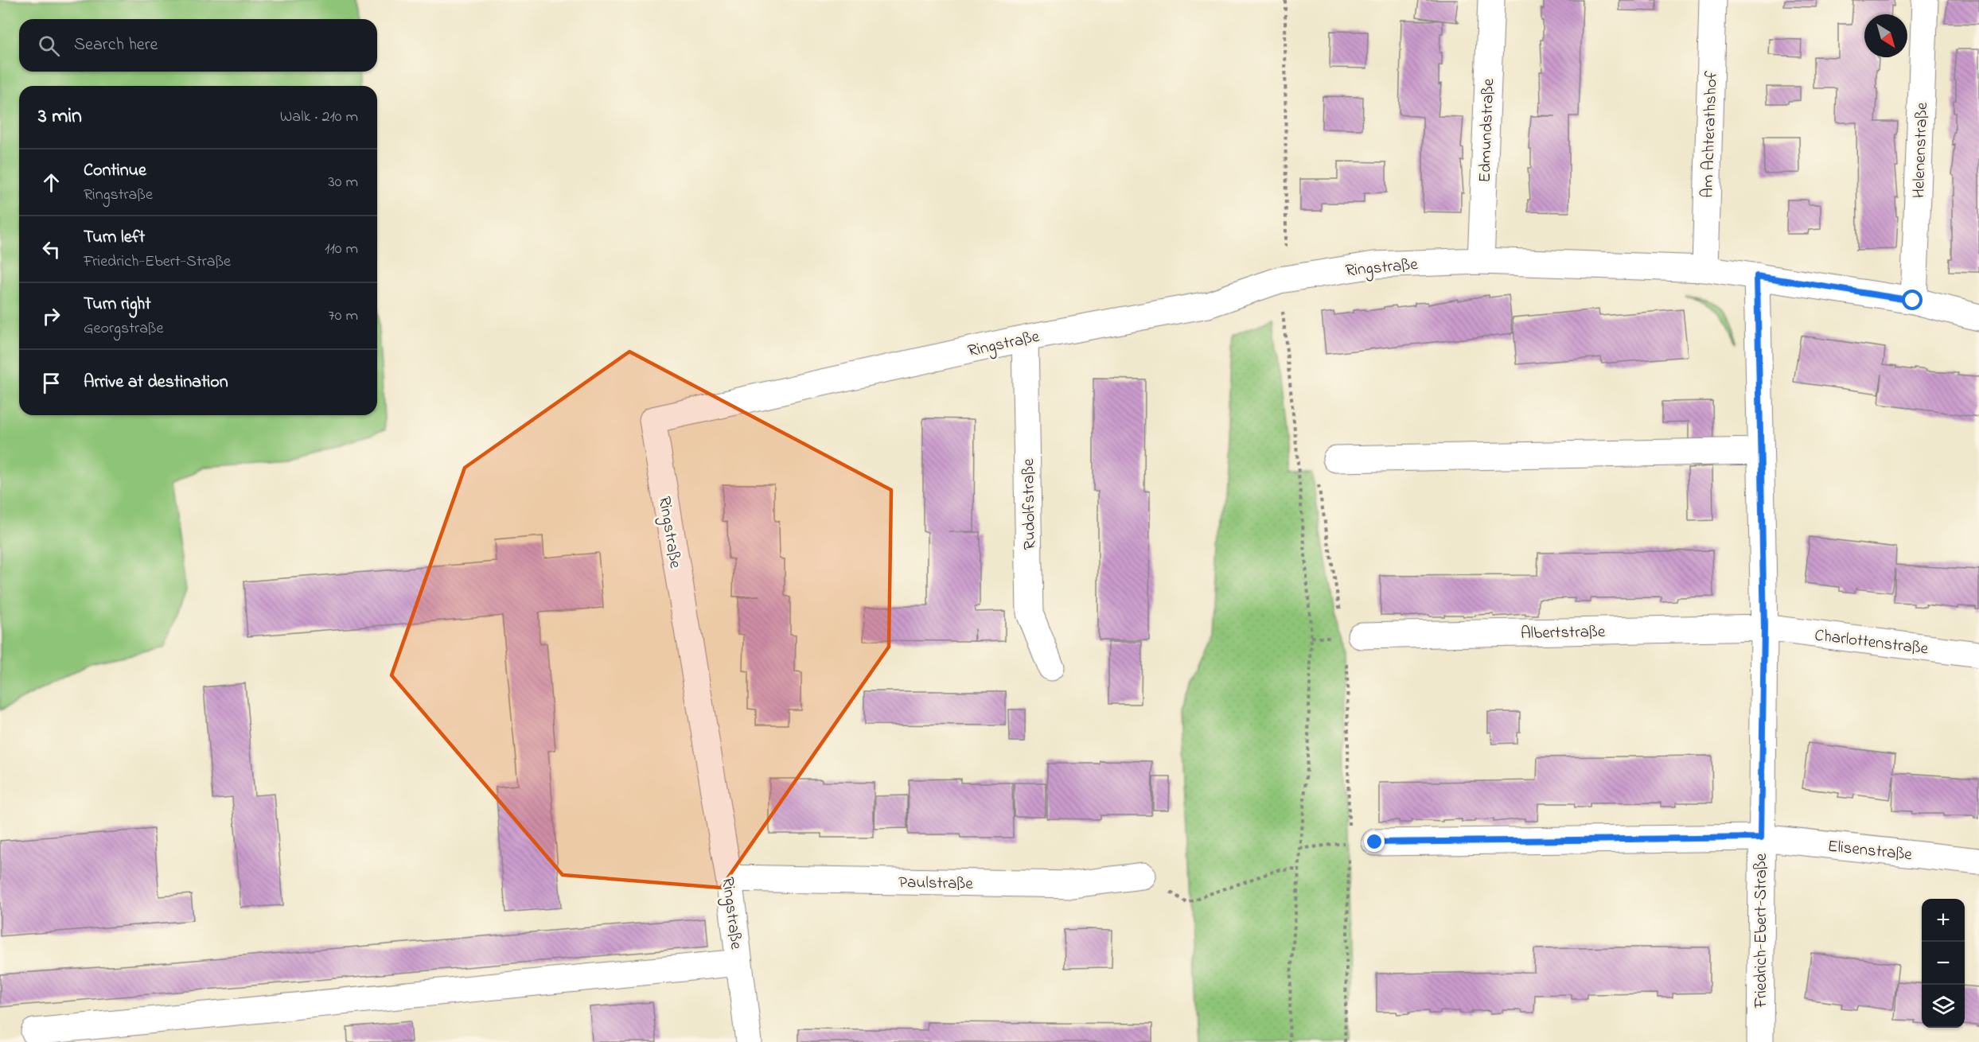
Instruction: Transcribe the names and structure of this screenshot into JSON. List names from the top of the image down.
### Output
{
  "streets": {
    "street": [
      "Edmundstraße",
      "Am Achterathshof",
      "Helenenstraße",
      "Ringstraße",
      "Rudolfstraße",
      "Albertstraße",
      "Charlottenstraße",
      "Elisenstraße",
      "Paulstraße",
      "Friedrich-Ebert-Straße"
    ]
  },
  "crossings": [
    ["Edmundstraße", "Ringstraße"],
    ["Am Achterathshof", "Ringstraße"],
    ["Helenenstraße", "Ringstraße"],
    ["Ringstraße", "Rudolfstraße"],
    ["Ringstraße", "Paulstraße"],
    ["Ringstraße", "Friedrich-Ebert-Straße"],
    ["Albertstraße", "Charlottenstraße"],
    ["Albertstraße", "Friedrich-Ebert-Straße"],
    ["Charlottenstraße", "Friedrich-Ebert-Straße"],
    ["Elisenstraße", "Friedrich-Ebert-Straße"]
  ],
  "north": "bottom right",
  "page": {
    "search": "Search here",
    "heading": ["3 min", "Walk · 210 m"],
    "list": [
      ["Continue", "Ringstraße", "30 m"],
      ["Turn left", "Friedrich-Ebert-Straße", "110 m"],
      ["Turn right", "Georgstraße", "70 m"],
      "Arrive at destination"
    ],
    "map_buttons": ["+", "−"]
  }
}
